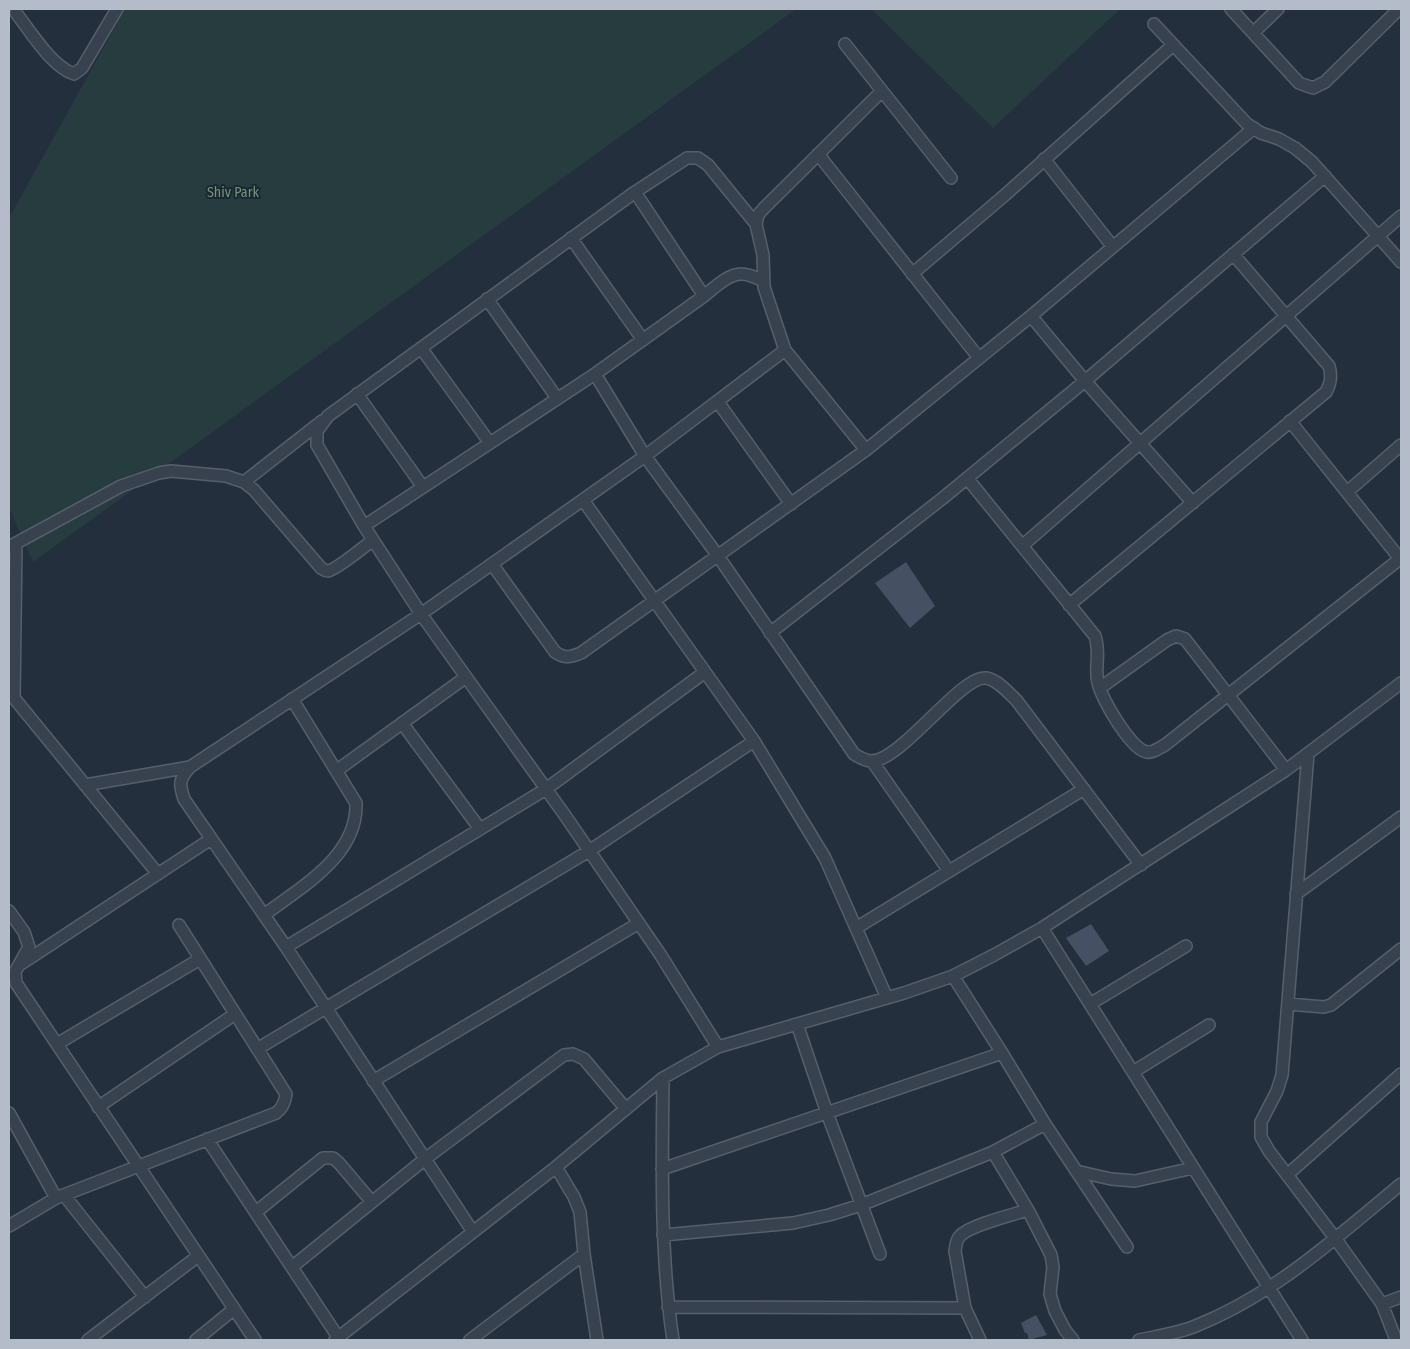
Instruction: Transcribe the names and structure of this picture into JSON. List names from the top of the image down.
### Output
{
  "parks": ["Shiv Park"]
}
